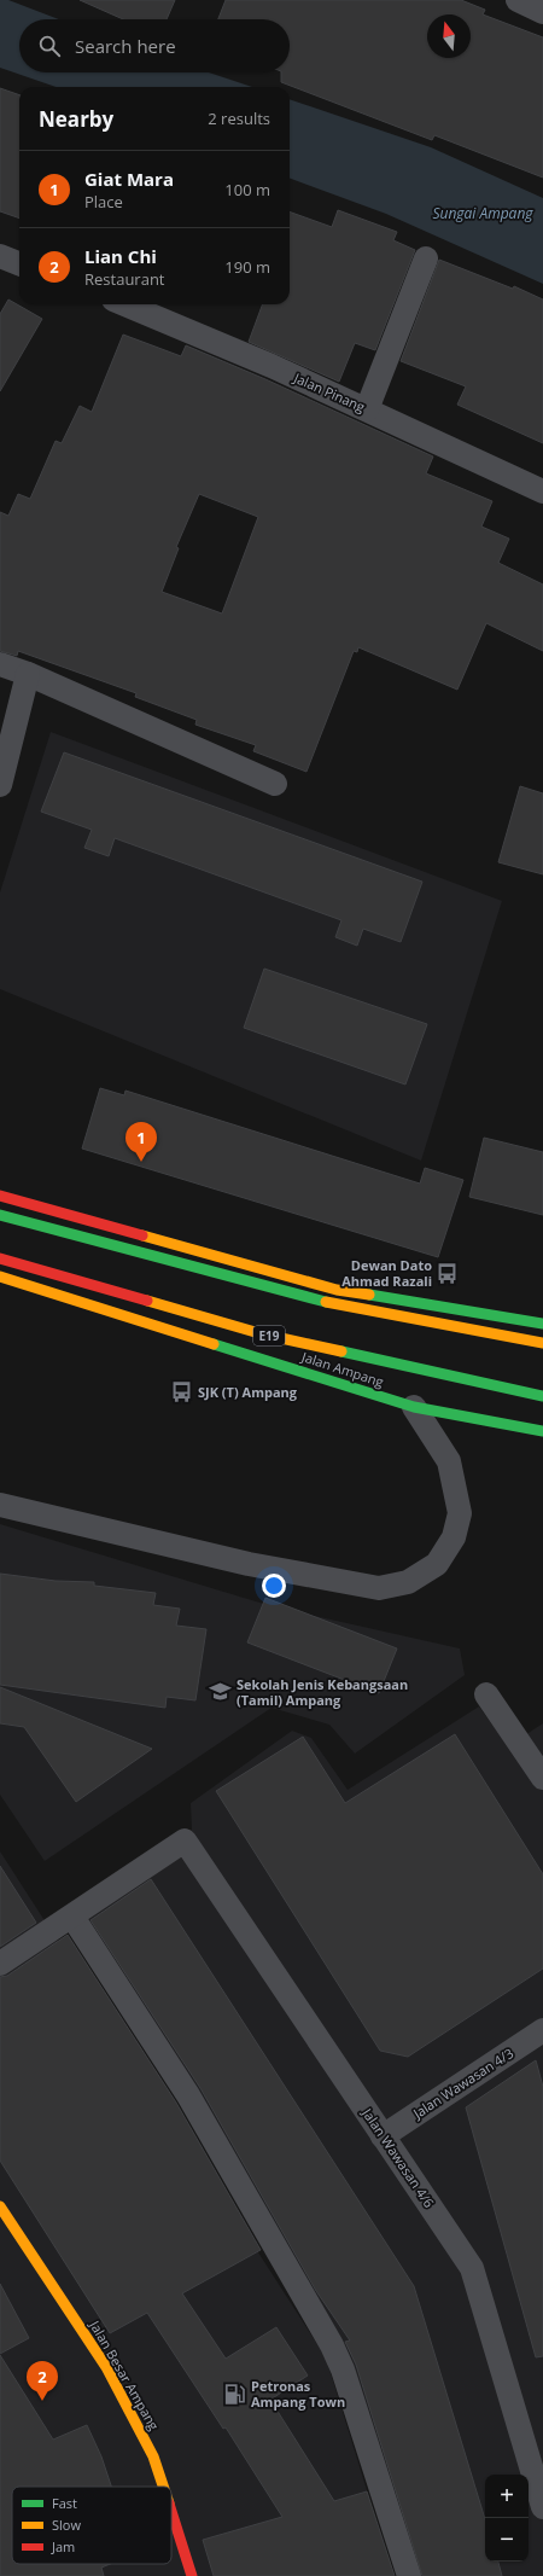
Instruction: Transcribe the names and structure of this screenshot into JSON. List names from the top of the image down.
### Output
{
  "streets": {
    "main road": ["E19", "Jalan Ampang", "Jalan Besar Ampang"],
    "street": ["Jalan Pinang", "Jalan Wawasan 4/3", "Jalan Wawasan 4/6"]
  },
  "crossings": [
    ["Jalan Wawasan 4/3", "Jalan Wawasan 4/6"]
  ],
  "water": ["Sungai Ampang"],
  "places": {
    "bus stop": ["Dewan Dato Ahmad Razali", "SJK (T) Ampang"],
    "school or university": ["Sekolah Jenis Kebangsaan (Tamil) Ampang"],
    "fuel station": ["Petronas Ampang Town"]
  },
  "legend": ["Fast", "Slow", "Jam"],
  "north": "top",
  "page": {
    "search": "Search here",
    "heading": ["Nearby", "2 results"],
    "list": [
      {
        "mark": "1",
        "name": "Giat Mara",
        "note": "Place",
        "value": "100 m"
      },
      {
        "mark": "2",
        "name": "Lian Chi",
        "note": "Restaurant",
        "value": "190 m"
      }
    ],
    "pins": ["1", "2"],
    "map_buttons": ["+", "−"]
  }
}
